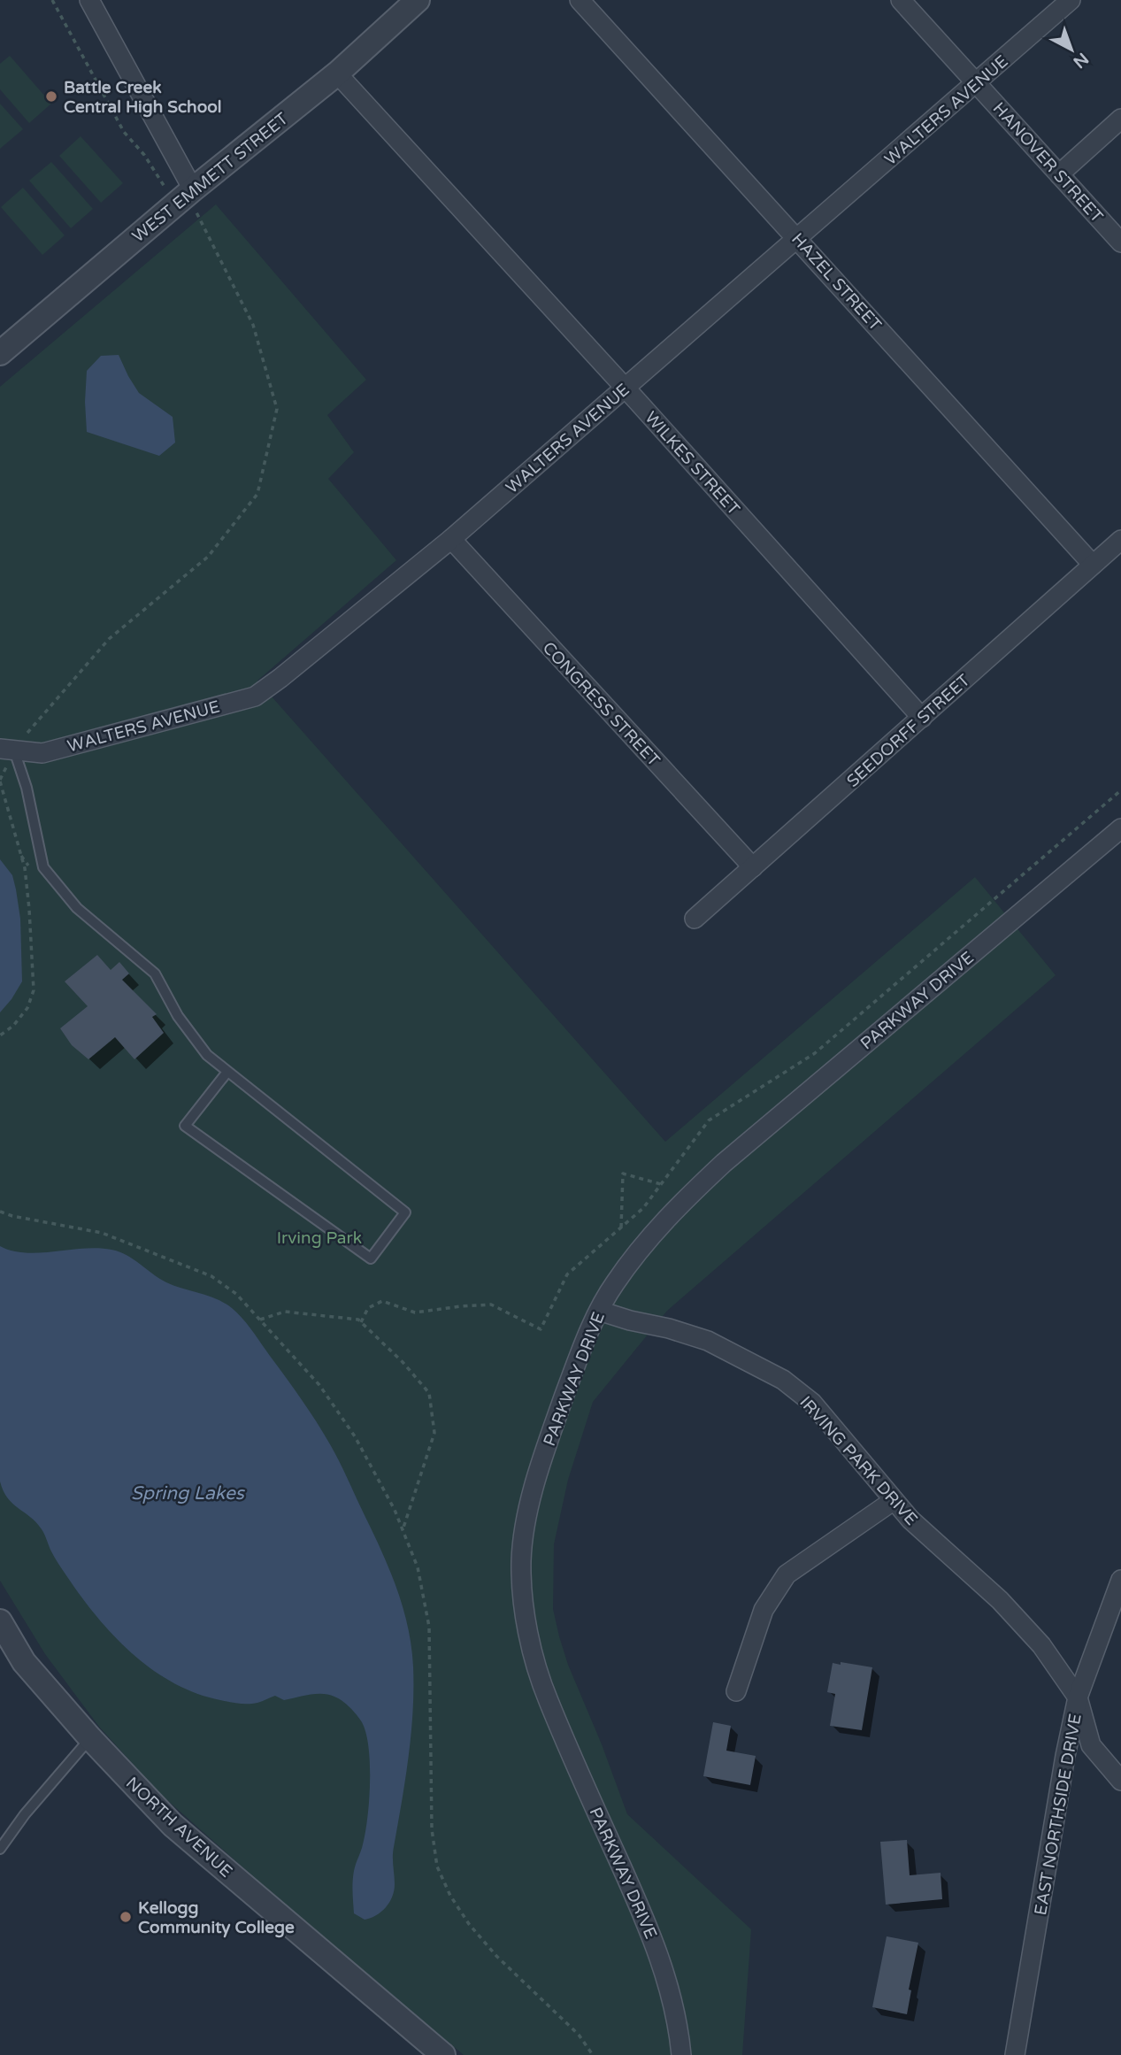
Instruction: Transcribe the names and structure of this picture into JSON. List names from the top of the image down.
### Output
{
  "streets": {
    "street": [
      "WALTERS AVENUE",
      "HANOVER STREET",
      "WEST EMMETT STREET",
      "HAZEL STREET",
      "WILKES STREET",
      "CONGRESS STREET",
      "SEEDORFF STREET",
      "PARKWAY DRIVE",
      "IRVING PARK DRIVE",
      "EAST NORTHSIDE DRIVE",
      "NORTH AVENUE"
    ]
  },
  "crossings": [
    ["WALTERS AVENUE", "HANOVER STREET"],
    ["WALTERS AVENUE", "HAZEL STREET"],
    ["WALTERS AVENUE", "WILKES STREET"],
    ["WALTERS AVENUE", "CONGRESS STREET"],
    ["WEST EMMETT STREET", "WILKES STREET"],
    ["HAZEL STREET", "SEEDORFF STREET"],
    ["WILKES STREET", "SEEDORFF STREET"],
    ["CONGRESS STREET", "SEEDORFF STREET"],
    ["PARKWAY DRIVE", "IRVING PARK DRIVE"],
    ["IRVING PARK DRIVE", "EAST NORTHSIDE DRIVE"]
  ],
  "water": ["Spring Lakes"],
  "parks": ["Irving Park"],
  "places": ["Battle Creek Central High School", "Kellogg Community College"],
  "north": "bottom right"
}
